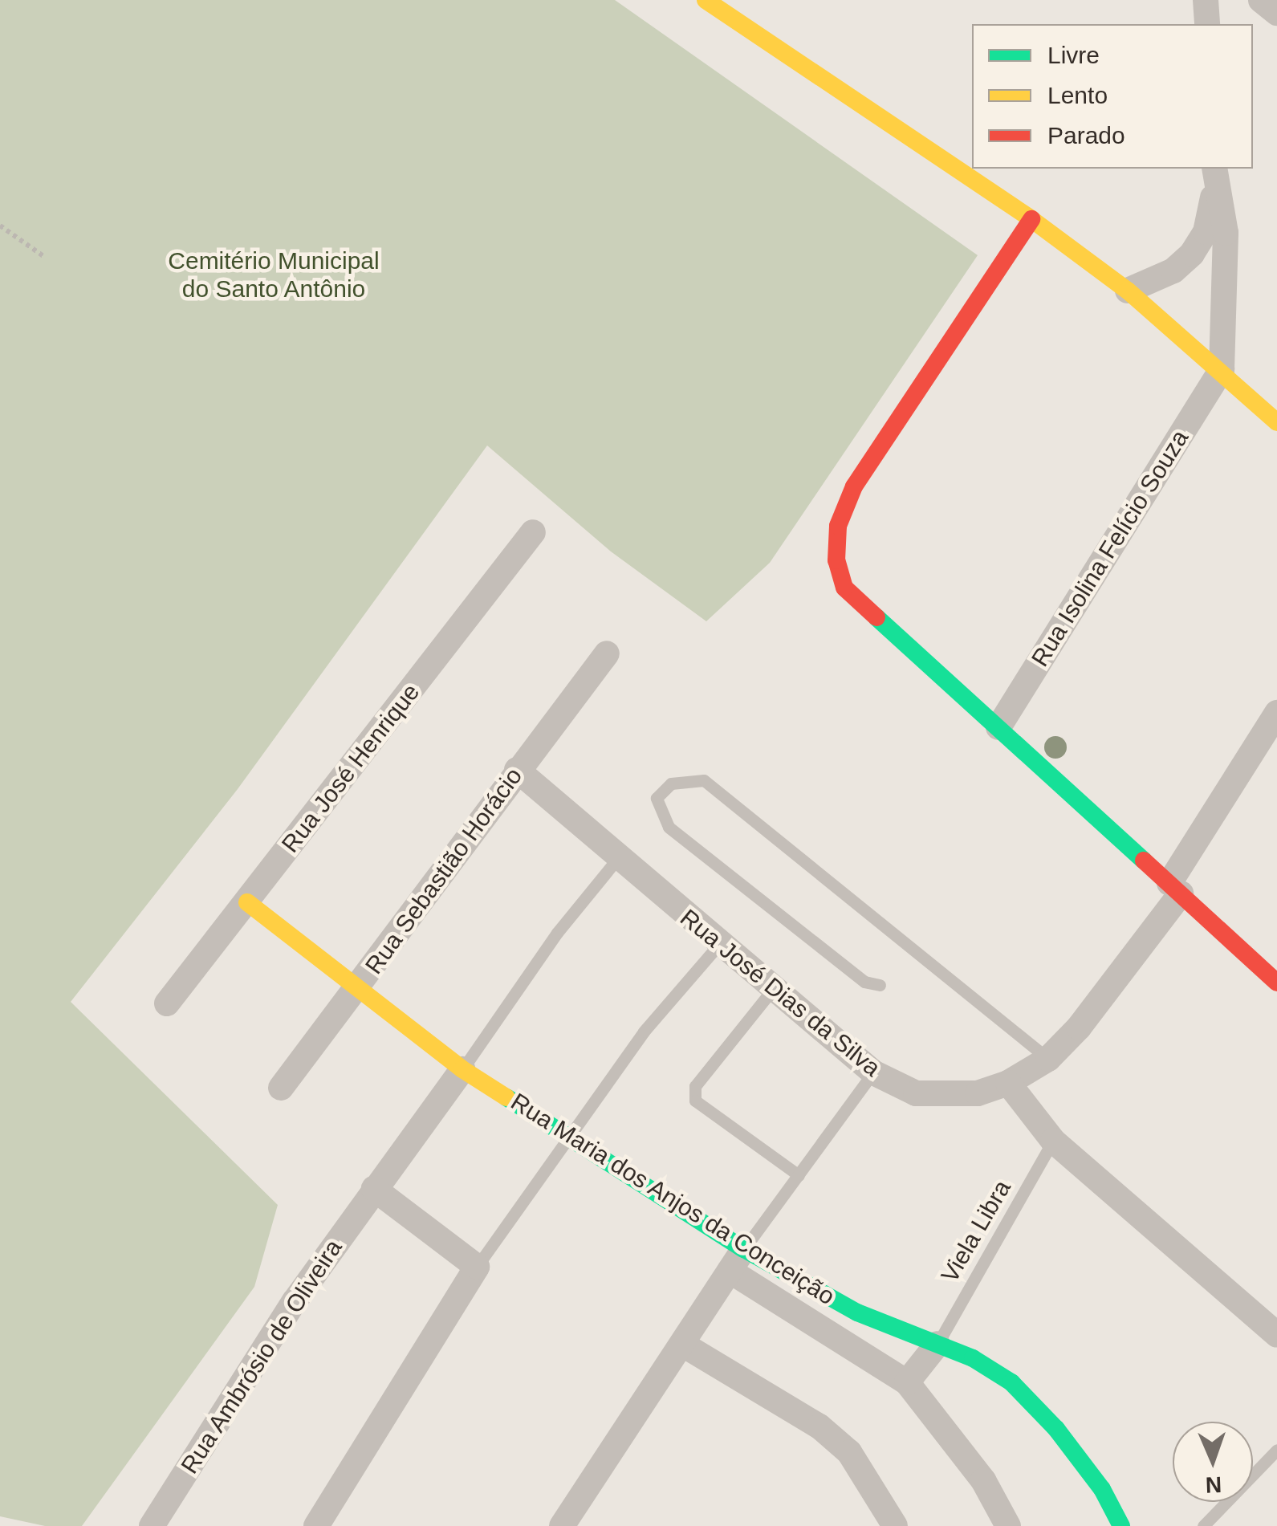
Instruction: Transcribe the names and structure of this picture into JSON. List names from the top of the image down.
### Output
{
  "streets": {
    "street": [
      "Rua Isolina Felício Souza",
      "Rua José Henrique",
      "Rua Sebastião Horácio",
      "Rua José Dias da Silva",
      "Rua Maria dos Anjos da Conceição",
      "Rua Ambrósio de Oliveira"
    ],
    "lane": ["Viela Libra"]
  },
  "crossings": [
    ["Rua José Henrique", "Rua Maria dos Anjos da Conceição"],
    ["Rua Sebastião Horácio", "Rua José Dias da Silva"],
    ["Rua Sebastião Horácio", "Rua Maria dos Anjos da Conceição"],
    ["Rua Maria dos Anjos da Conceição", "Viela Libra"],
    ["Rua Maria dos Anjos da Conceição", "Rua Ambrósio de Oliveira"]
  ],
  "parks": ["Cemitério Municipal do Santo Antônio"],
  "legend": ["Livre", "Lento", "Parado"],
  "north": "bottom"
}
